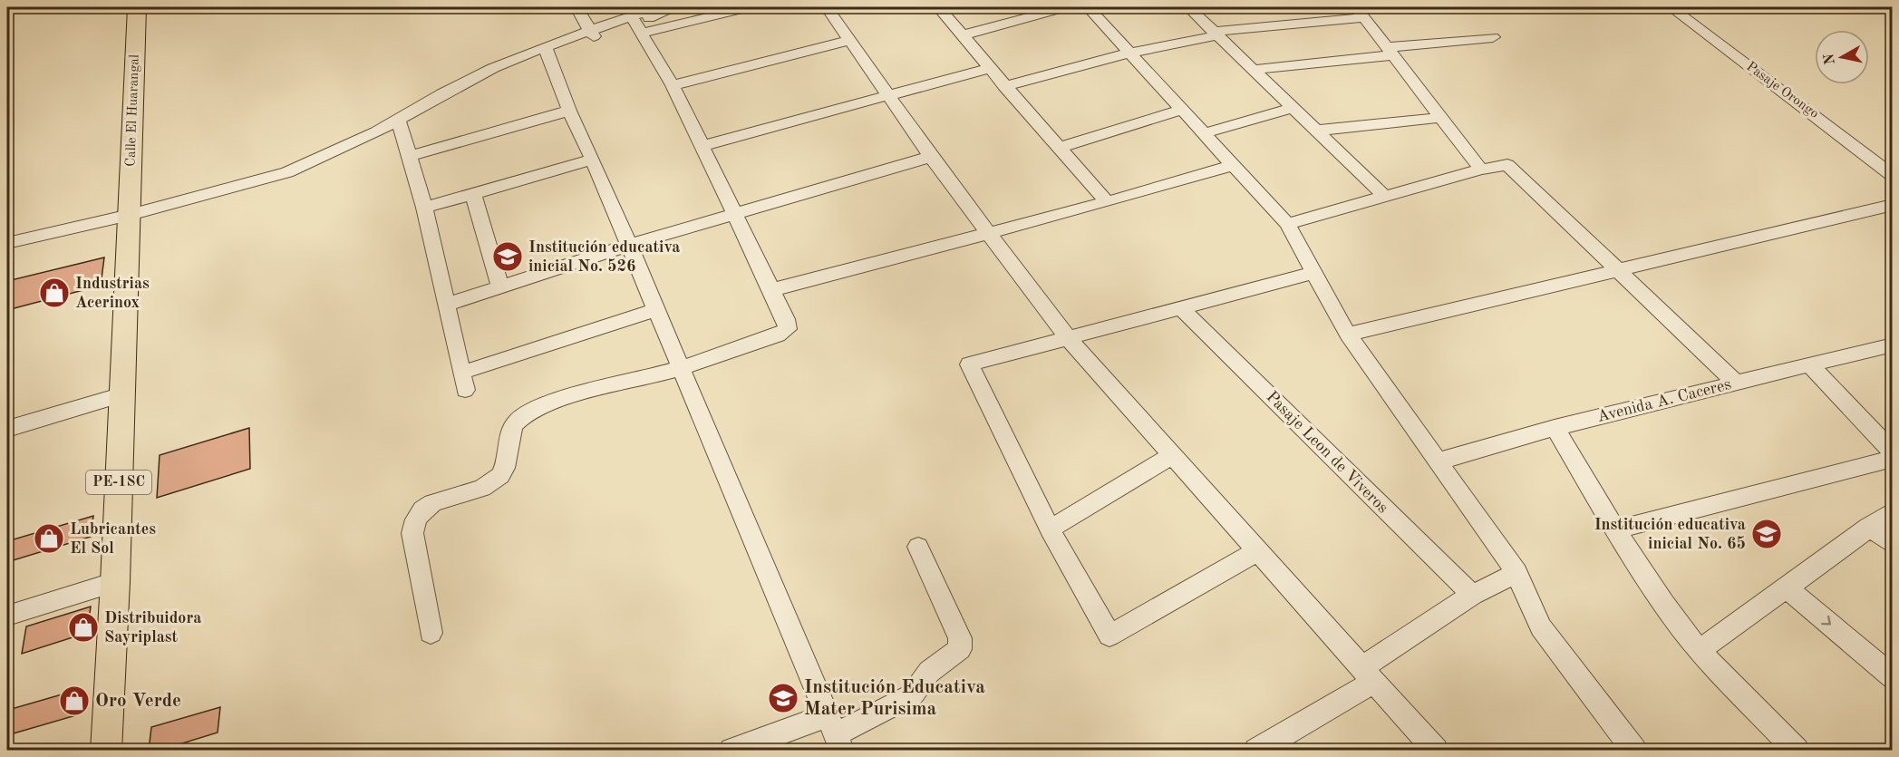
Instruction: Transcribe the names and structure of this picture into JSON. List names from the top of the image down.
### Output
{
  "streets": {
    "main road": ["Calle El Huarangal", "PE-1SC"],
    "street": ["Pasaje Orongo", "Avenida A. Caceres", "Pasaje Leon de Viveros"]
  },
  "crossings": [
    ["Calle El Huarangal", "PE-1SC"]
  ],
  "places": {
    "school or university": ["Institución educativa inicial No. 526", "Institución educativa inicial No. 65", "Institución Educativa Mater Purisima"],
    "shop": [
      "Industrias Acerinox",
      "Lubricantes El Sol",
      "Distribuidora Sayriplast",
      "Oro Verde"
    ]
  },
  "north": "left"
}
